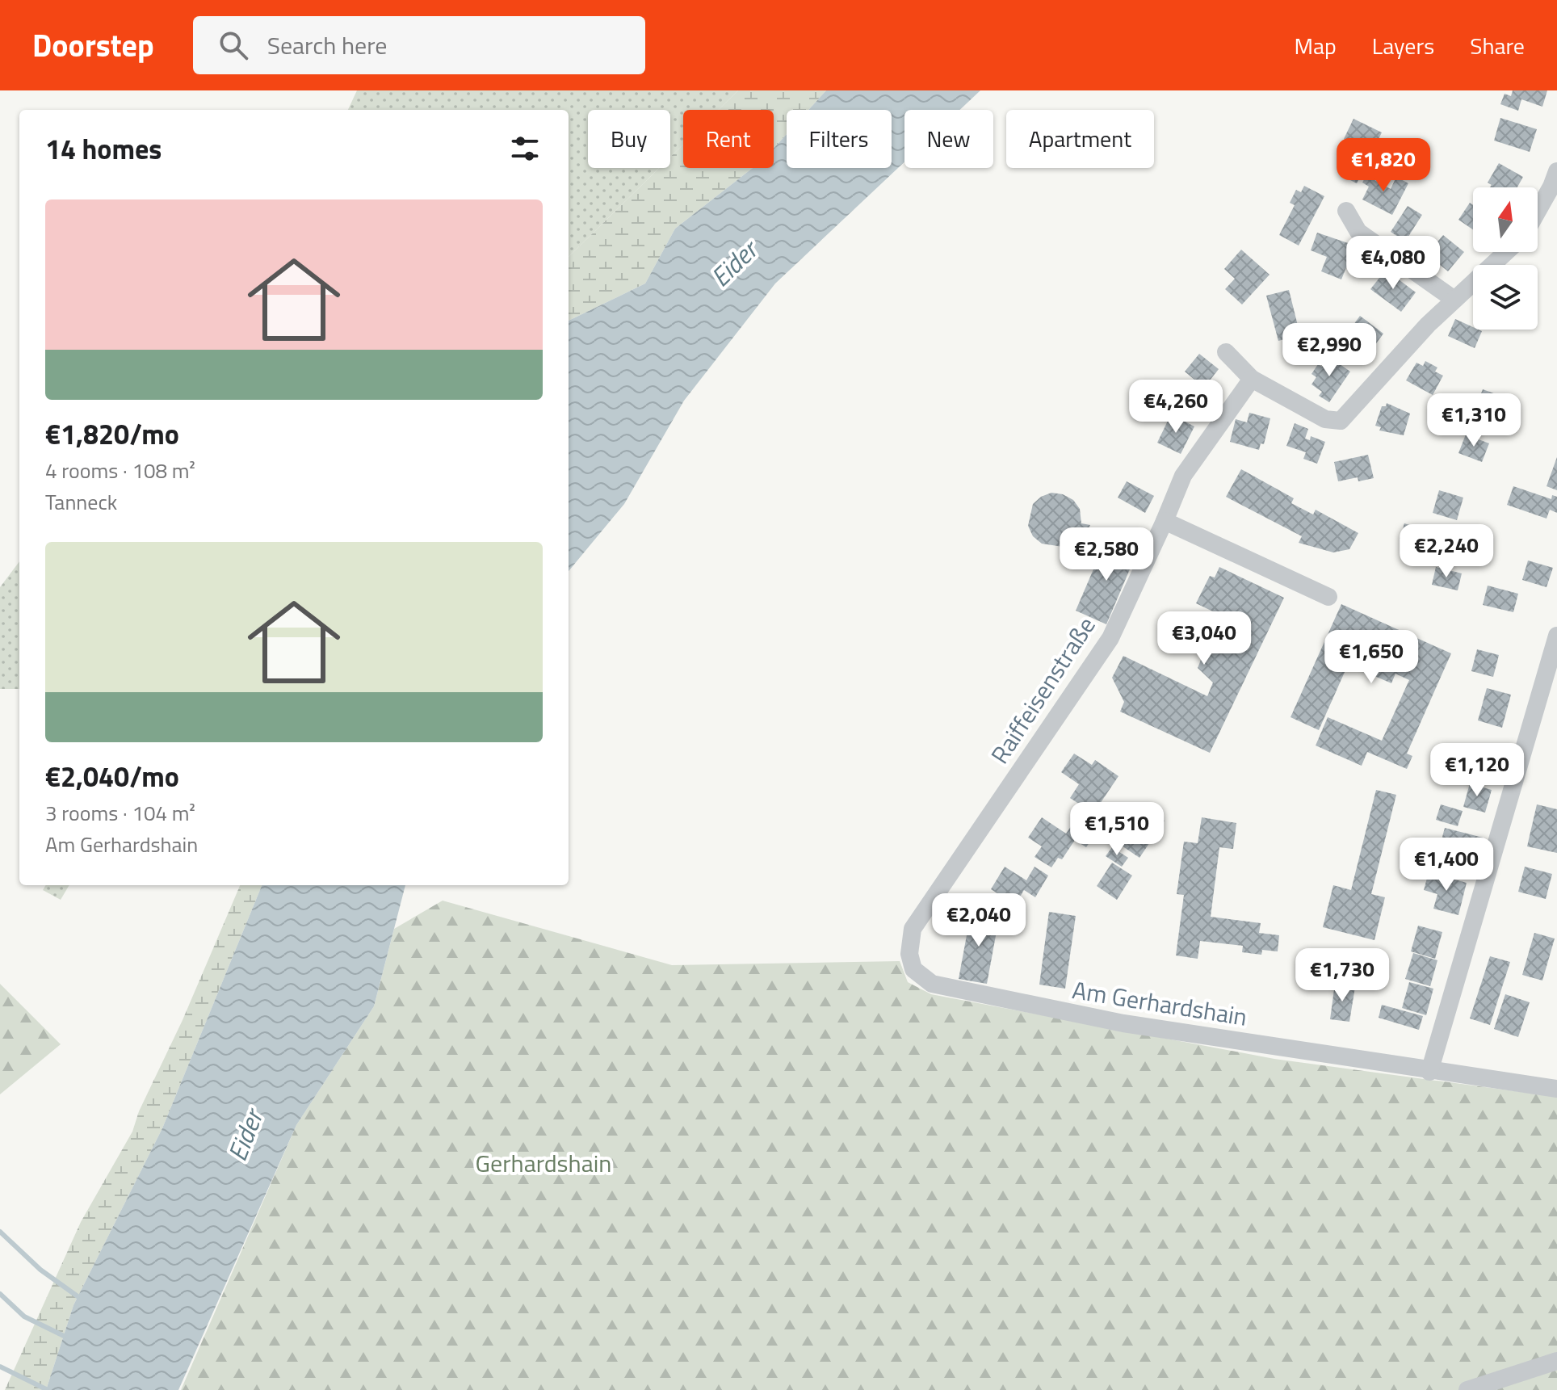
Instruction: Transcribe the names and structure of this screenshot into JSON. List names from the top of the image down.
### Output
{
  "streets": {
    "street": ["Raiffeisenstraße", "Am Gerhardshain"]
  },
  "crossings": [
    ["Raiffeisenstraße", "Am Gerhardshain"]
  ],
  "water": ["Eider"],
  "parks": ["Gerhardshain"],
  "north": "top",
  "page": {
    "header": "Doorstep",
    "search": "Search here",
    "nav": ["Map", "Layers", "Share"],
    "chip": [
      "Buy",
      "Rent",
      "Filters",
      "New",
      "Apartment"
    ],
    "heading": "14 homes",
    "price": [
      "€1,820",
      "€4,080",
      "€2,990",
      "€4,260",
      "€1,310",
      "€2,240",
      "€2,580",
      "€3,040",
      "€1,650",
      "€1,120",
      "€1,510",
      "€1,400",
      "€2,040",
      "€1,730"
    ],
    "list": [
      {
        "name": "€1,820/mo",
        "note": "4 rooms · 108 m² · Tanneck"
      },
      {
        "name": "€2,040/mo",
        "note": "3 rooms · 104 m² · Am Gerhardshain"
      }
    ]
  }
}
